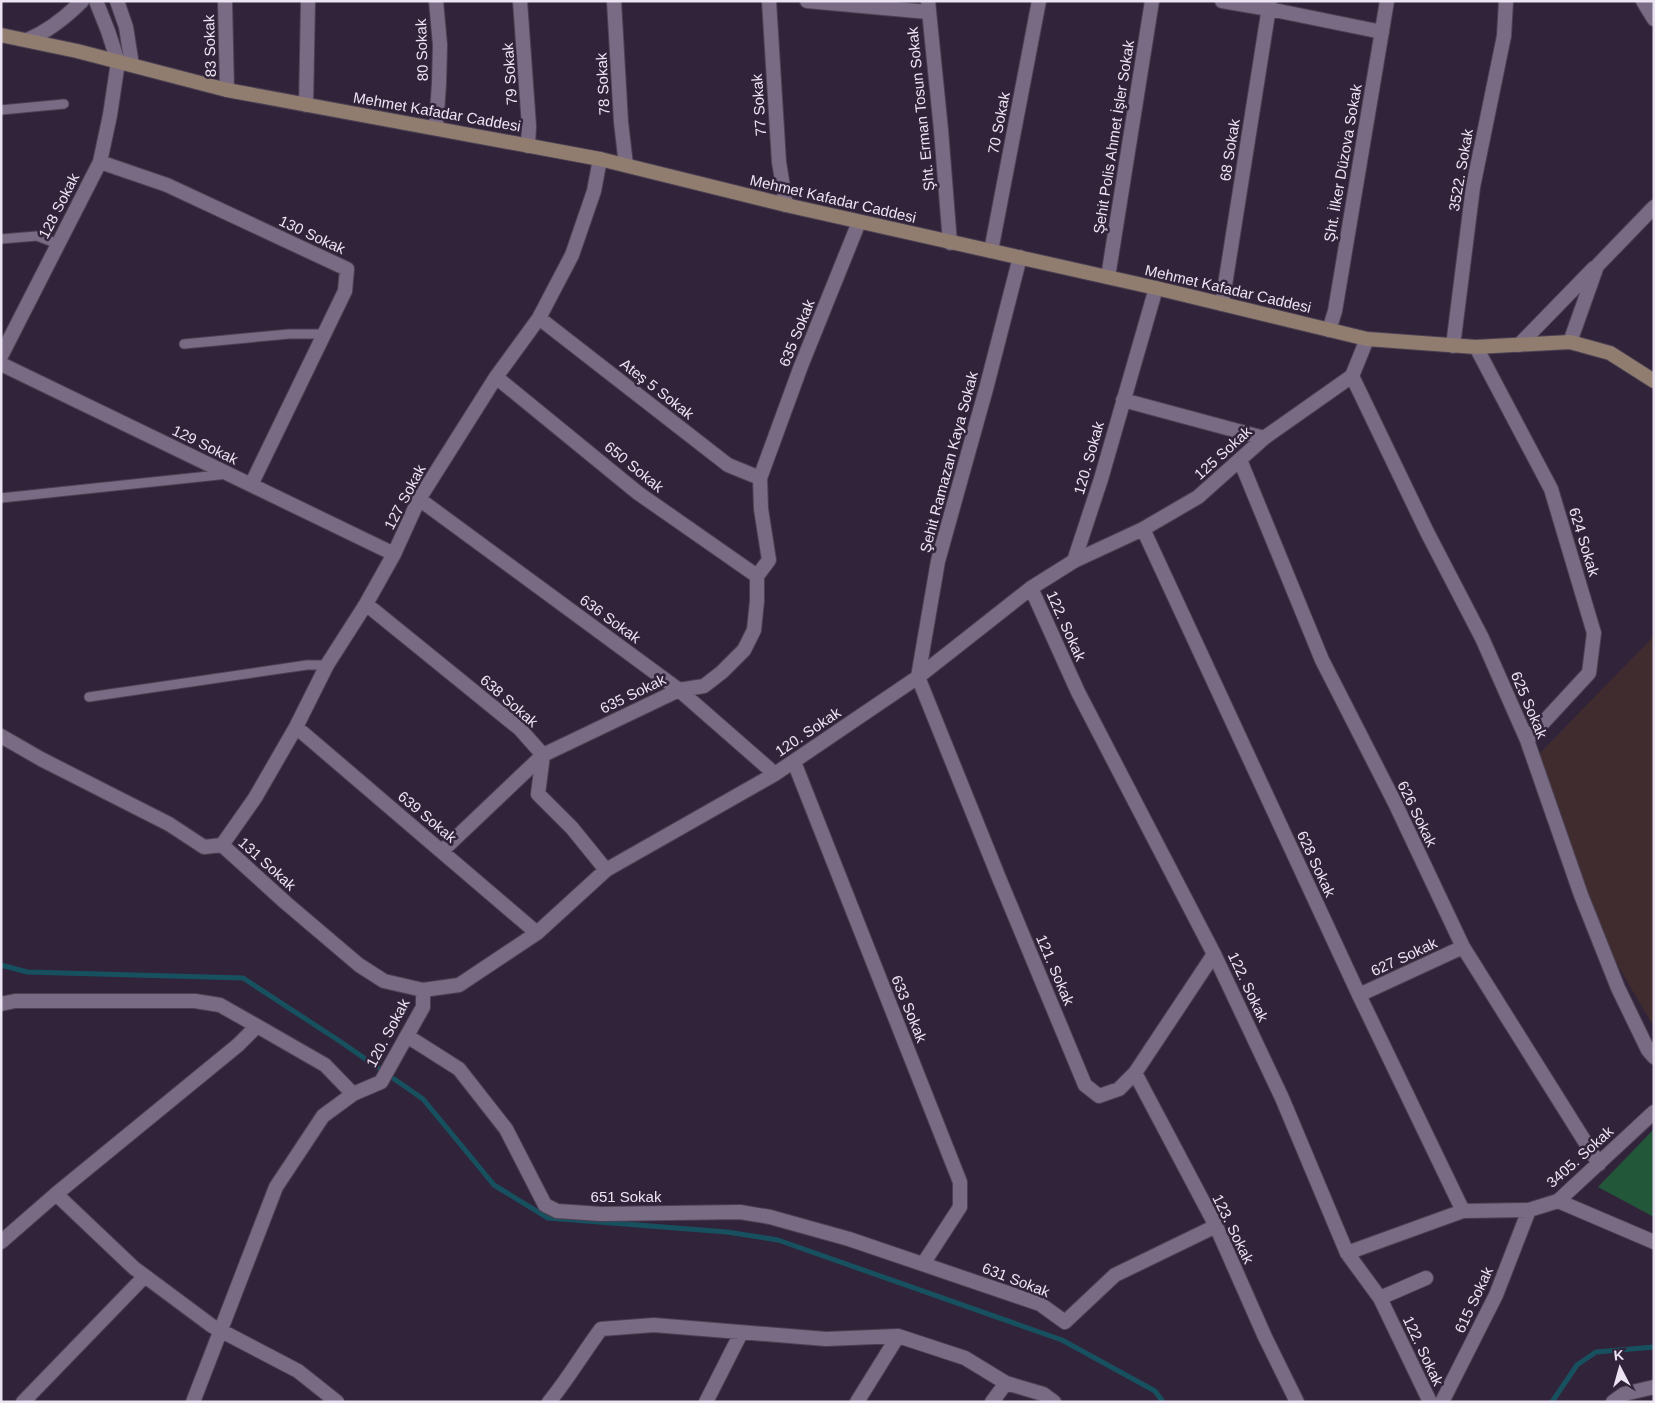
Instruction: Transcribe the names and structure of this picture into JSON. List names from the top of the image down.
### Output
{
  "streets": {
    "main road": ["Mehmet Kafadar Caddesi"],
    "street": [
      "83 Sokak",
      "80 Sokak",
      "79 Sokak",
      "78 Sokak",
      "77 Sokak",
      "Şht. Erman Tosun Sokak",
      "70 Sokak",
      "Şehit Polis Ahmet İşler Sokak",
      "68 Sokak",
      "Şht. İlker Düzova Sokak",
      "3522. Sokak",
      "128 Sokak",
      "130 Sokak",
      "635 Sokak",
      "Ateş 5 Sokak",
      "129 Sokak",
      "125 Sokak",
      "120. Sokak",
      "Şehit Ramazan Kaya Sokak",
      "650 Sokak",
      "127 Sokak",
      "624 Sokak",
      "636 Sokak",
      "122. Sokak",
      "638 Sokak",
      "625 Sokak",
      "626 Sokak",
      "639 Sokak",
      "131 Sokak",
      "628 Sokak",
      "627 Sokak",
      "121. Sokak",
      "633 Sokak",
      "3405. Sokak",
      "651 Sokak",
      "123. Sokak",
      "631 Sokak",
      "615 Sokak"
    ]
  },
  "crossings": [
    ["83 Sokak", "Mehmet Kafadar Caddesi"],
    ["80 Sokak", "Mehmet Kafadar Caddesi"],
    ["79 Sokak", "Mehmet Kafadar Caddesi"],
    ["78 Sokak", "Mehmet Kafadar Caddesi"],
    ["77 Sokak", "Mehmet Kafadar Caddesi"],
    ["Şht. Erman Tosun Sokak", "Mehmet Kafadar Caddesi"],
    ["Mehmet Kafadar Caddesi", "70 Sokak"],
    ["Mehmet Kafadar Caddesi", "Şehit Polis Ahmet İşler Sokak"],
    ["Mehmet Kafadar Caddesi", "68 Sokak"],
    ["Mehmet Kafadar Caddesi", "Şht. İlker Düzova Sokak"],
    ["Mehmet Kafadar Caddesi", "3522. Sokak"],
    ["Mehmet Kafadar Caddesi", "128 Sokak"],
    ["Mehmet Kafadar Caddesi", "635 Sokak"],
    ["Mehmet Kafadar Caddesi", "120. Sokak"],
    ["Mehmet Kafadar Caddesi", "Şehit Ramazan Kaya Sokak"],
    ["Mehmet Kafadar Caddesi", "127 Sokak"],
    ["Mehmet Kafadar Caddesi", "624 Sokak"],
    ["128 Sokak", "130 Sokak"],
    ["130 Sokak", "129 Sokak"],
    ["635 Sokak", "Ateş 5 Sokak"],
    ["635 Sokak", "650 Sokak"],
    ["635 Sokak", "636 Sokak"],
    ["635 Sokak", "638 Sokak"],
    ["635 Sokak", "639 Sokak"],
    ["Ateş 5 Sokak", "127 Sokak"],
    ["129 Sokak", "127 Sokak"],
    ["125 Sokak", "120. Sokak"],
    ["125 Sokak", "625 Sokak"],
    ["125 Sokak", "626 Sokak"],
    ["125 Sokak", "628 Sokak"],
    ["120. Sokak", "Şehit Ramazan Kaya Sokak"],
    ["120. Sokak", "636 Sokak"],
    ["120. Sokak", "122. Sokak"],
    ["120. Sokak", "639 Sokak"],
    ["120. Sokak", "131 Sokak"],
    ["120. Sokak", "121. Sokak"],
    ["120. Sokak", "633 Sokak"],
    ["120. Sokak", "651 Sokak"],
    ["Şehit Ramazan Kaya Sokak", "121. Sokak"],
    ["650 Sokak", "127 Sokak"],
    ["127 Sokak", "636 Sokak"],
    ["127 Sokak", "638 Sokak"],
    ["127 Sokak", "639 Sokak"],
    ["127 Sokak", "131 Sokak"],
    ["624 Sokak", "625 Sokak"],
    ["122. Sokak", "121. Sokak"],
    ["122. Sokak", "3405. Sokak"],
    ["626 Sokak", "627 Sokak"],
    ["626 Sokak", "3405. Sokak"],
    ["628 Sokak", "627 Sokak"],
    ["628 Sokak", "3405. Sokak"],
    ["121. Sokak", "123. Sokak"],
    ["633 Sokak", "651 Sokak"],
    ["633 Sokak", "631 Sokak"],
    ["3405. Sokak", "615 Sokak"],
    ["651 Sokak", "631 Sokak"],
    ["123. Sokak", "631 Sokak"]
  ],
  "north": "top"
}
